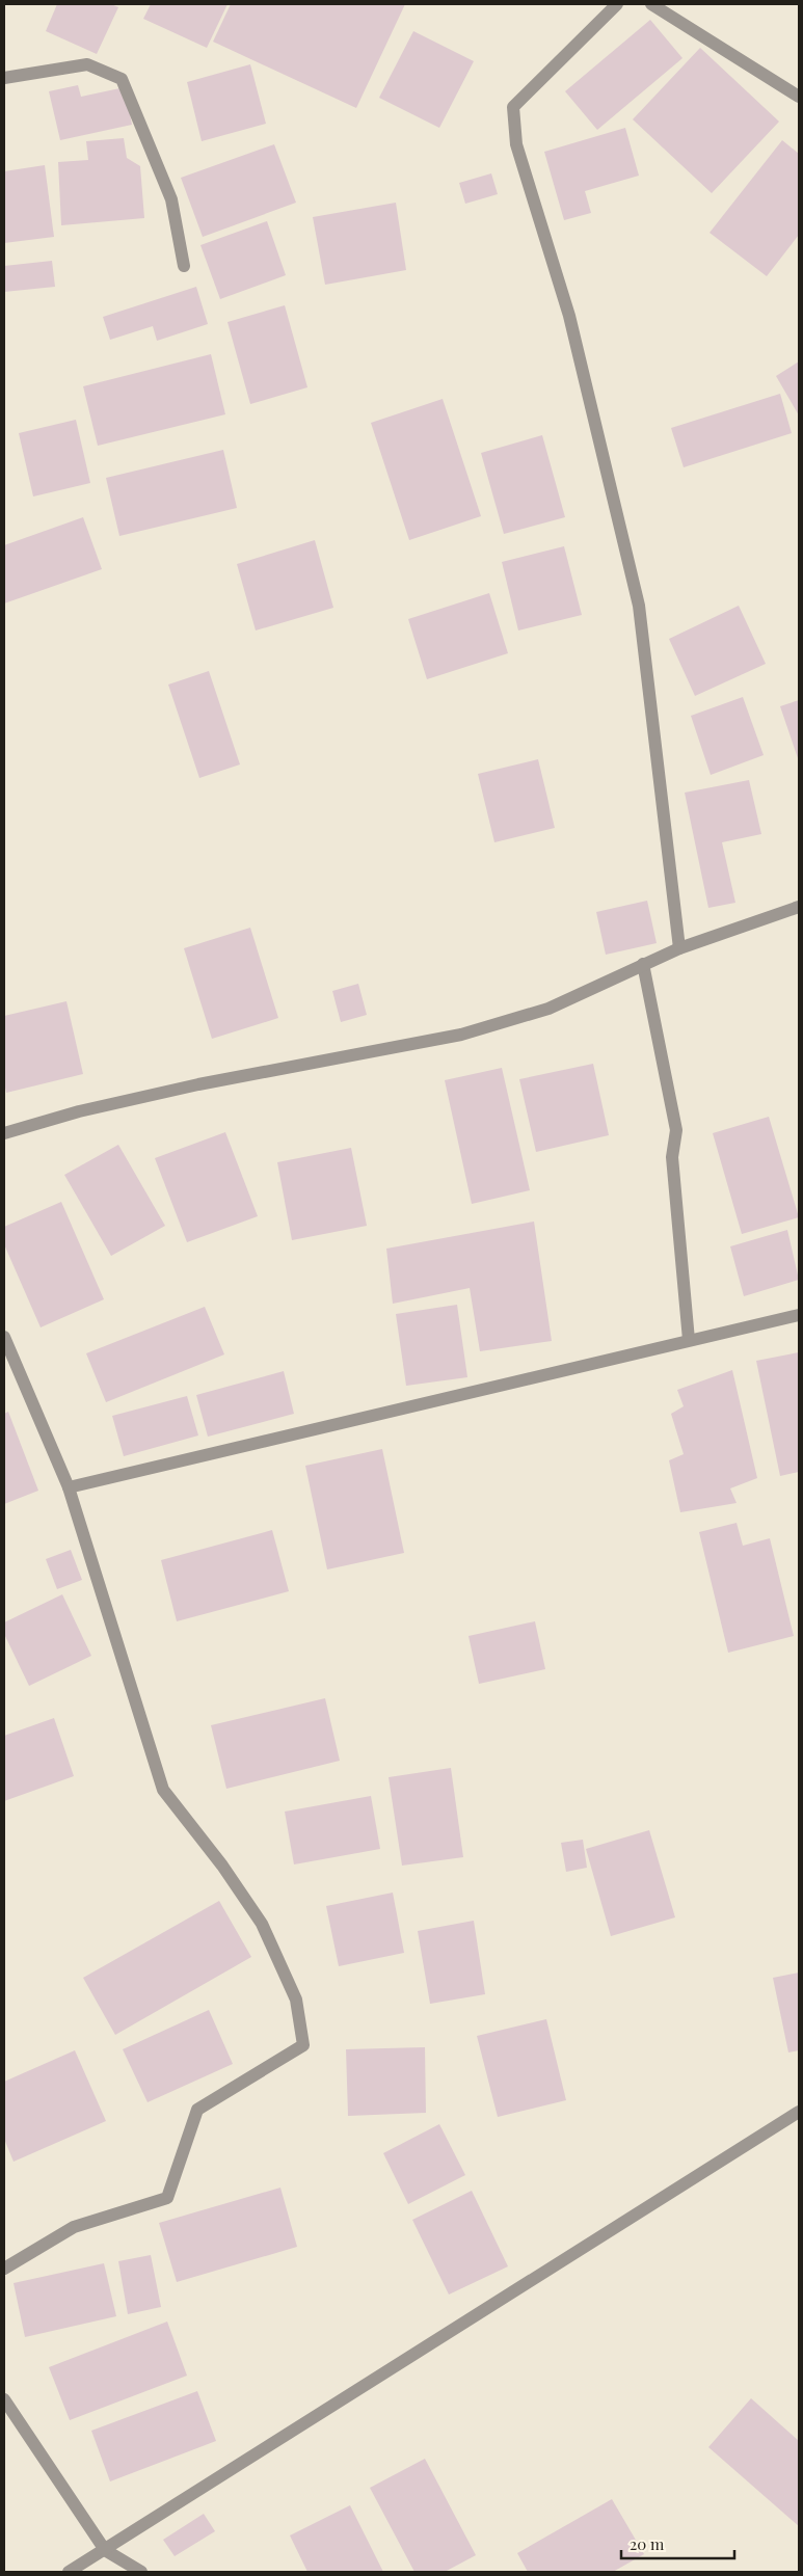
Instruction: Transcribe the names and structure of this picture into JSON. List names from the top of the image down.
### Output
{
  "scale_bar": "20 m"
}
